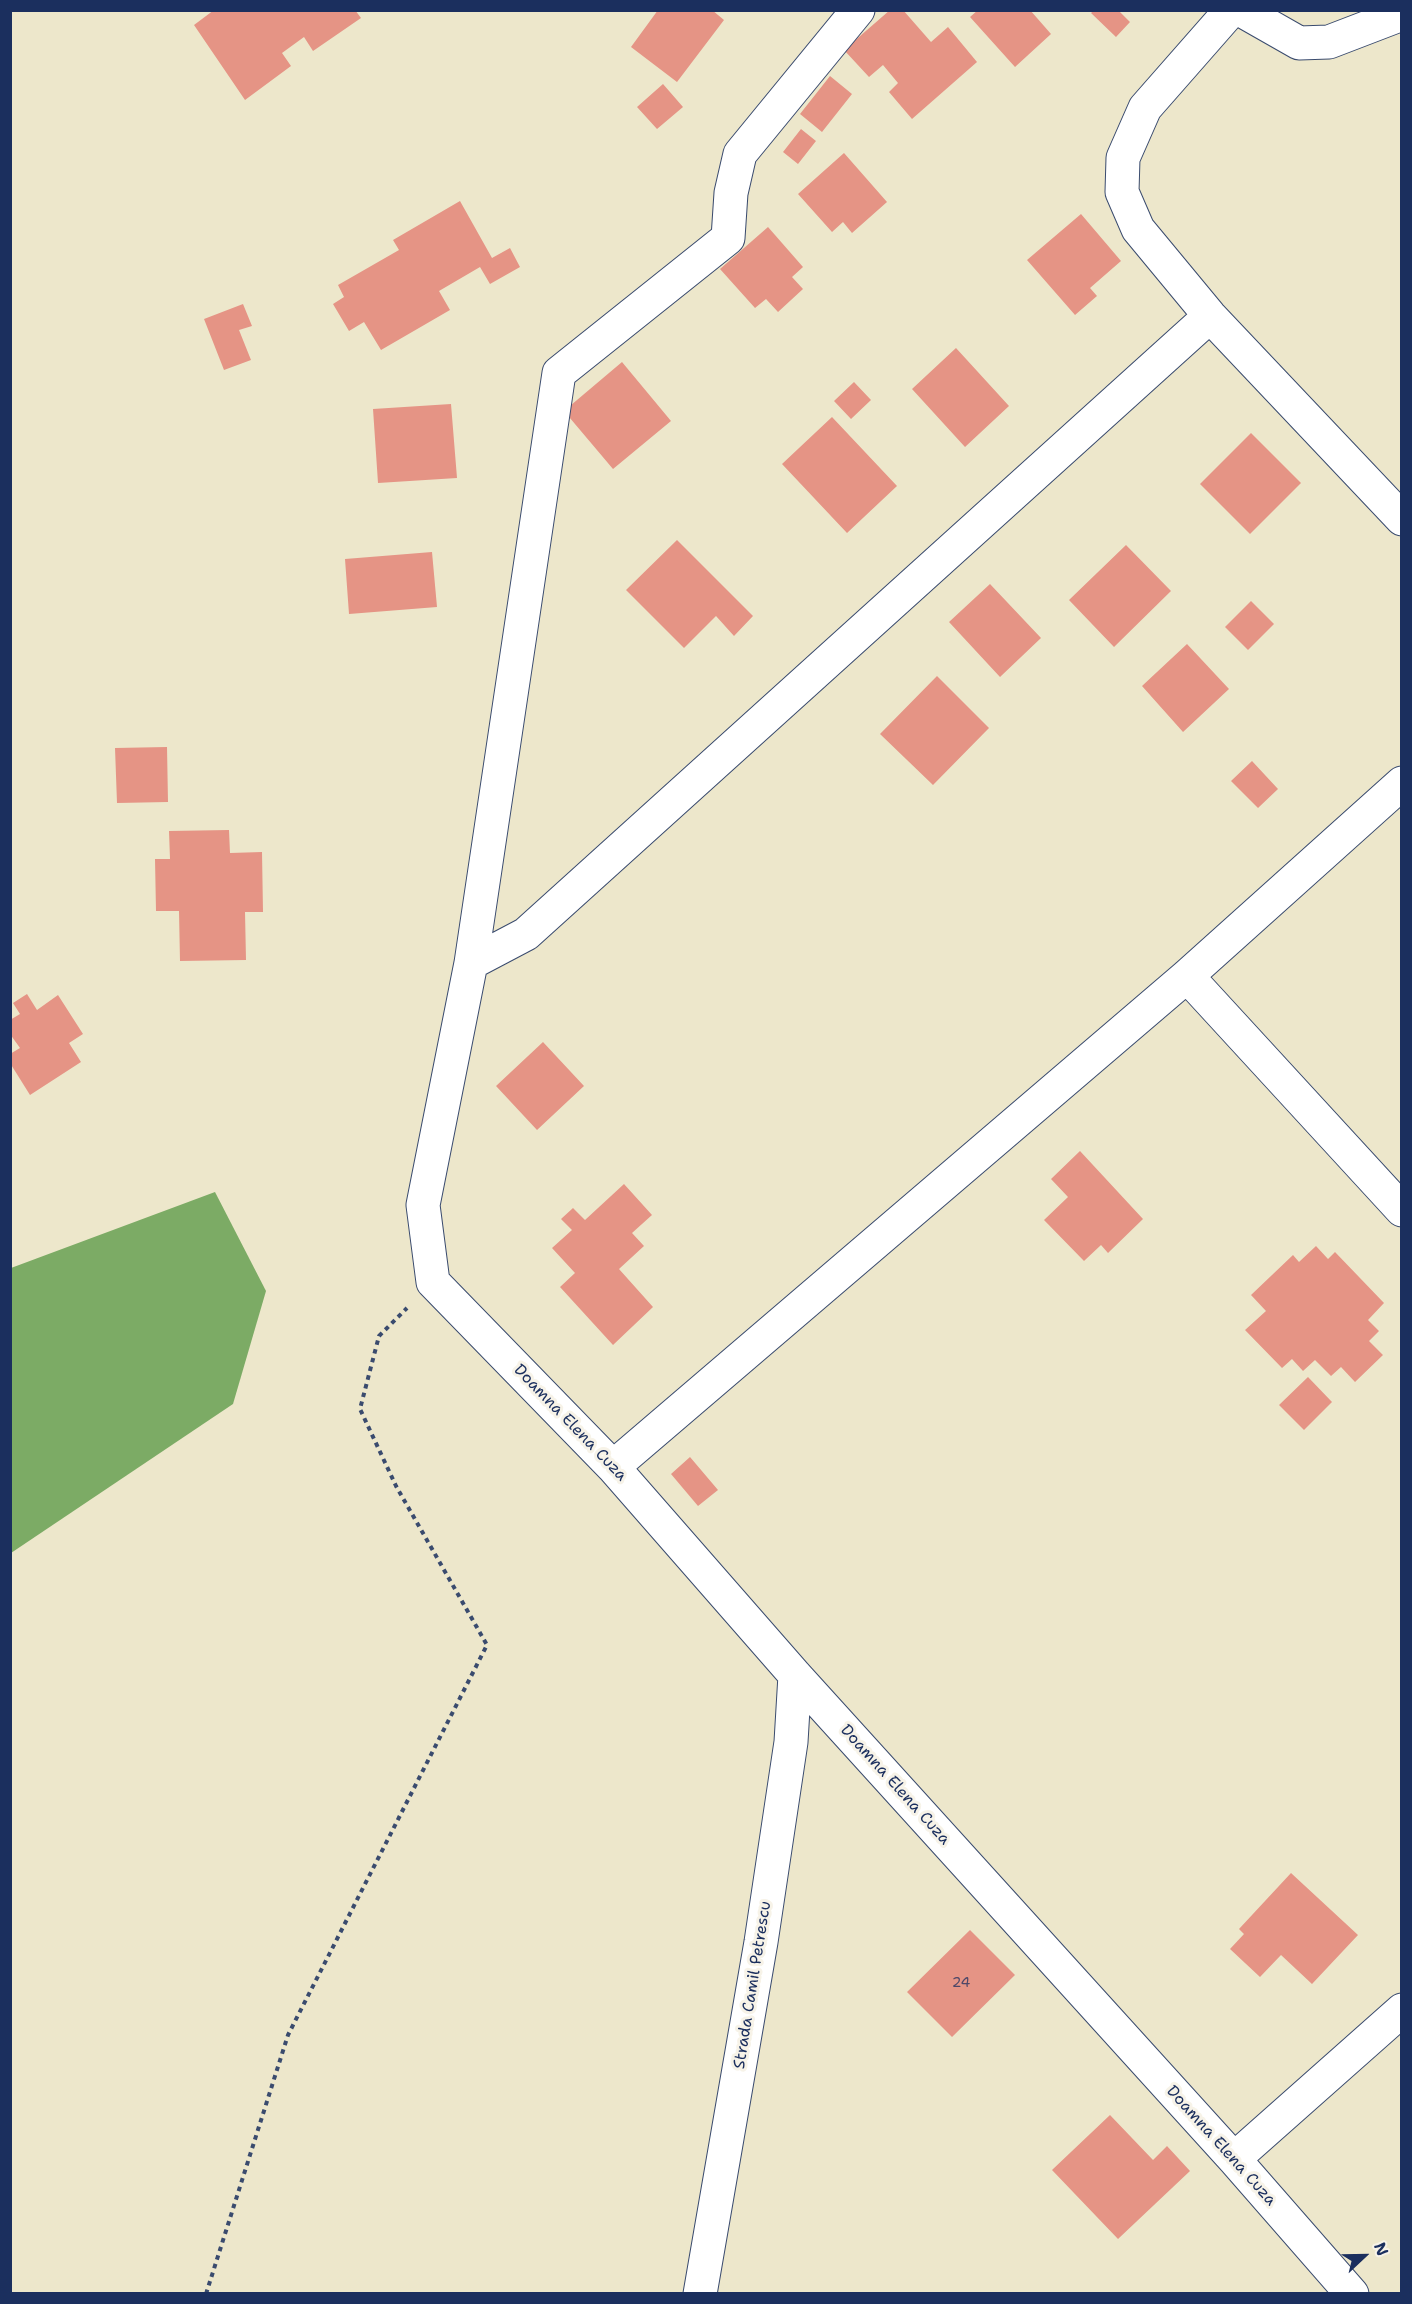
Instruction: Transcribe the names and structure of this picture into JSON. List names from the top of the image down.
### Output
{
  "streets": {
    "street": ["Doamna Elena Cuza", "Strada Camil Petrescu"]
  },
  "crossings": [
    ["Doamna Elena Cuza", "Strada Camil Petrescu"]
  ],
  "house_numbers": ["24"],
  "north": "right"
}
